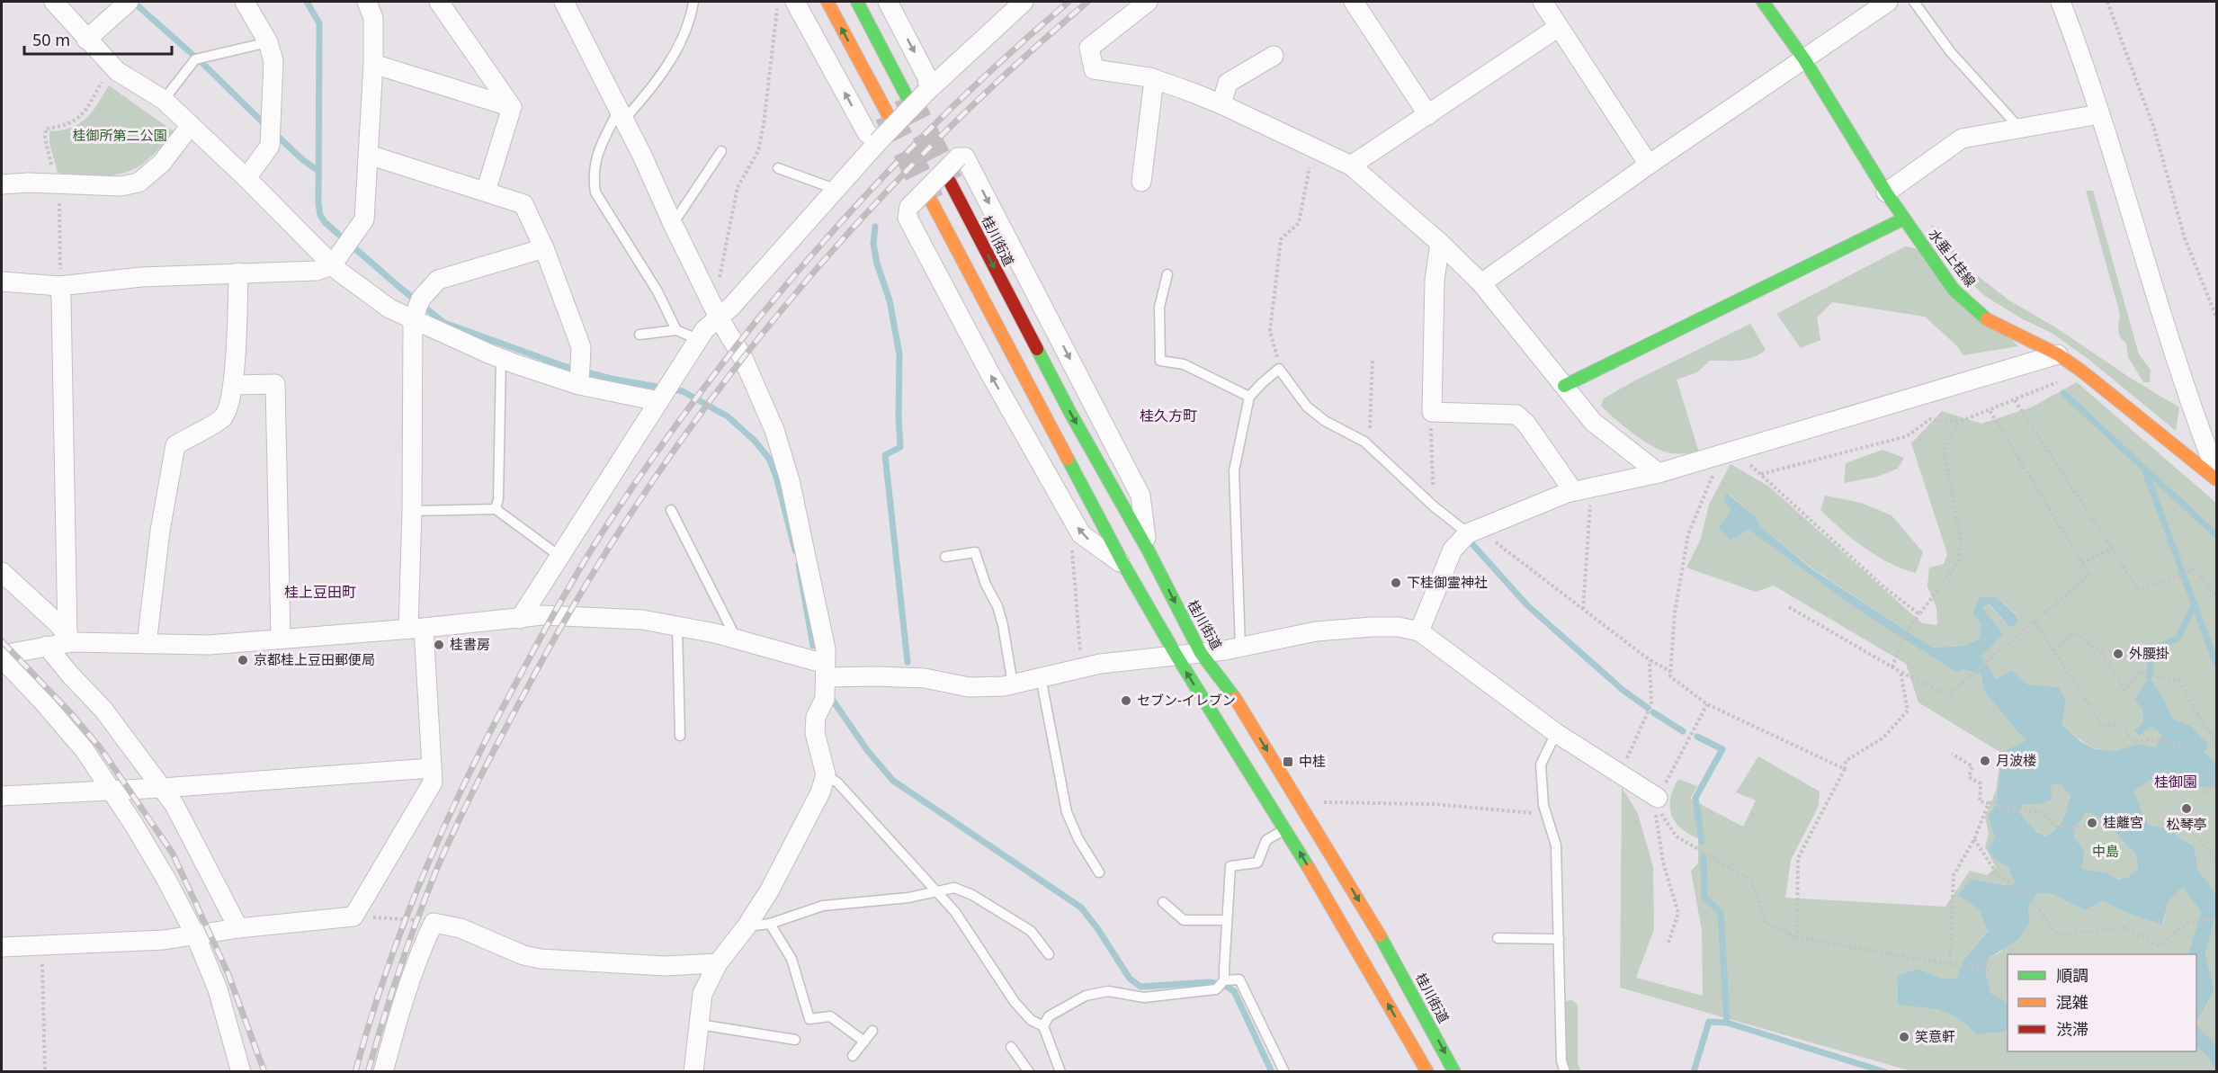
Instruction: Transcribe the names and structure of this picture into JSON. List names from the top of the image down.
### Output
{
  "streets": {
    "street": ["桂川街道", "水垂上桂線"]
  },
  "districts": ["桂久方町", "桂上豆田町", "桂御園"],
  "parks": ["桂御所第二公園", "中島"],
  "places": {
    "other": [
      "下桂御霊神社",
      "桂書房",
      "外腰掛",
      "京都桂上豆田郵便局",
      "セブン-イレブン",
      "月波楼",
      "松琴亭",
      "桂離宮",
      "笑意軒"
    ],
    "transit": ["中桂"]
  },
  "legend": ["順調", "混雑", "渋滞"],
  "scale_bar": "50 m"
}
